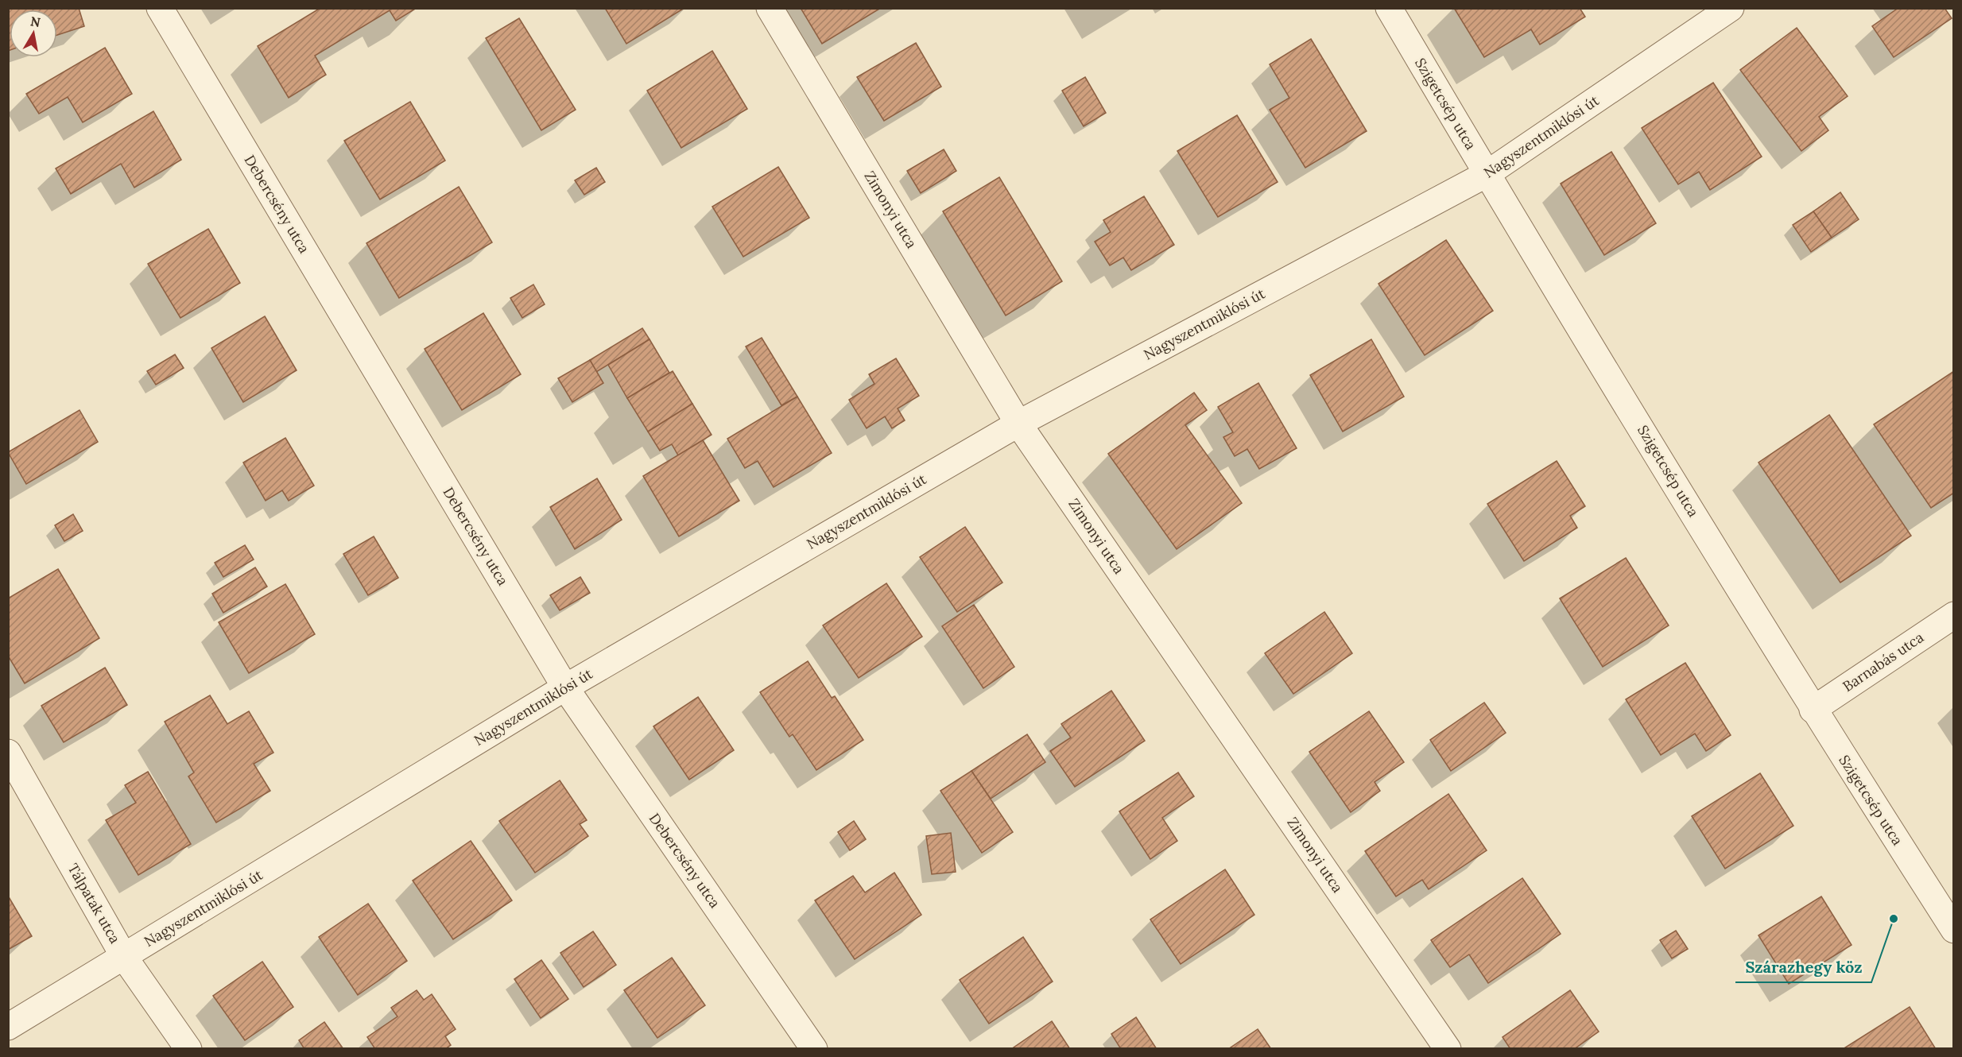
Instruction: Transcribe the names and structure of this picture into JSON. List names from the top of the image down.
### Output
{
  "streets": {
    "street": [
      "Szigetcsép utca",
      "Nagyszentmiklósi út",
      "Debercsény utca",
      "Zimonyi utca",
      "Barnabás utca",
      "Tálpatak utca"
    ]
  },
  "crossings": [
    ["Szigetcsép utca", "Nagyszentmiklósi út"],
    ["Szigetcsép utca", "Barnabás utca"],
    ["Nagyszentmiklósi út", "Debercsény utca"],
    ["Nagyszentmiklósi út", "Zimonyi utca"],
    ["Nagyszentmiklósi út", "Tálpatak utca"]
  ],
  "places": ["Szárazhegy köz"],
  "north": "top"
}
